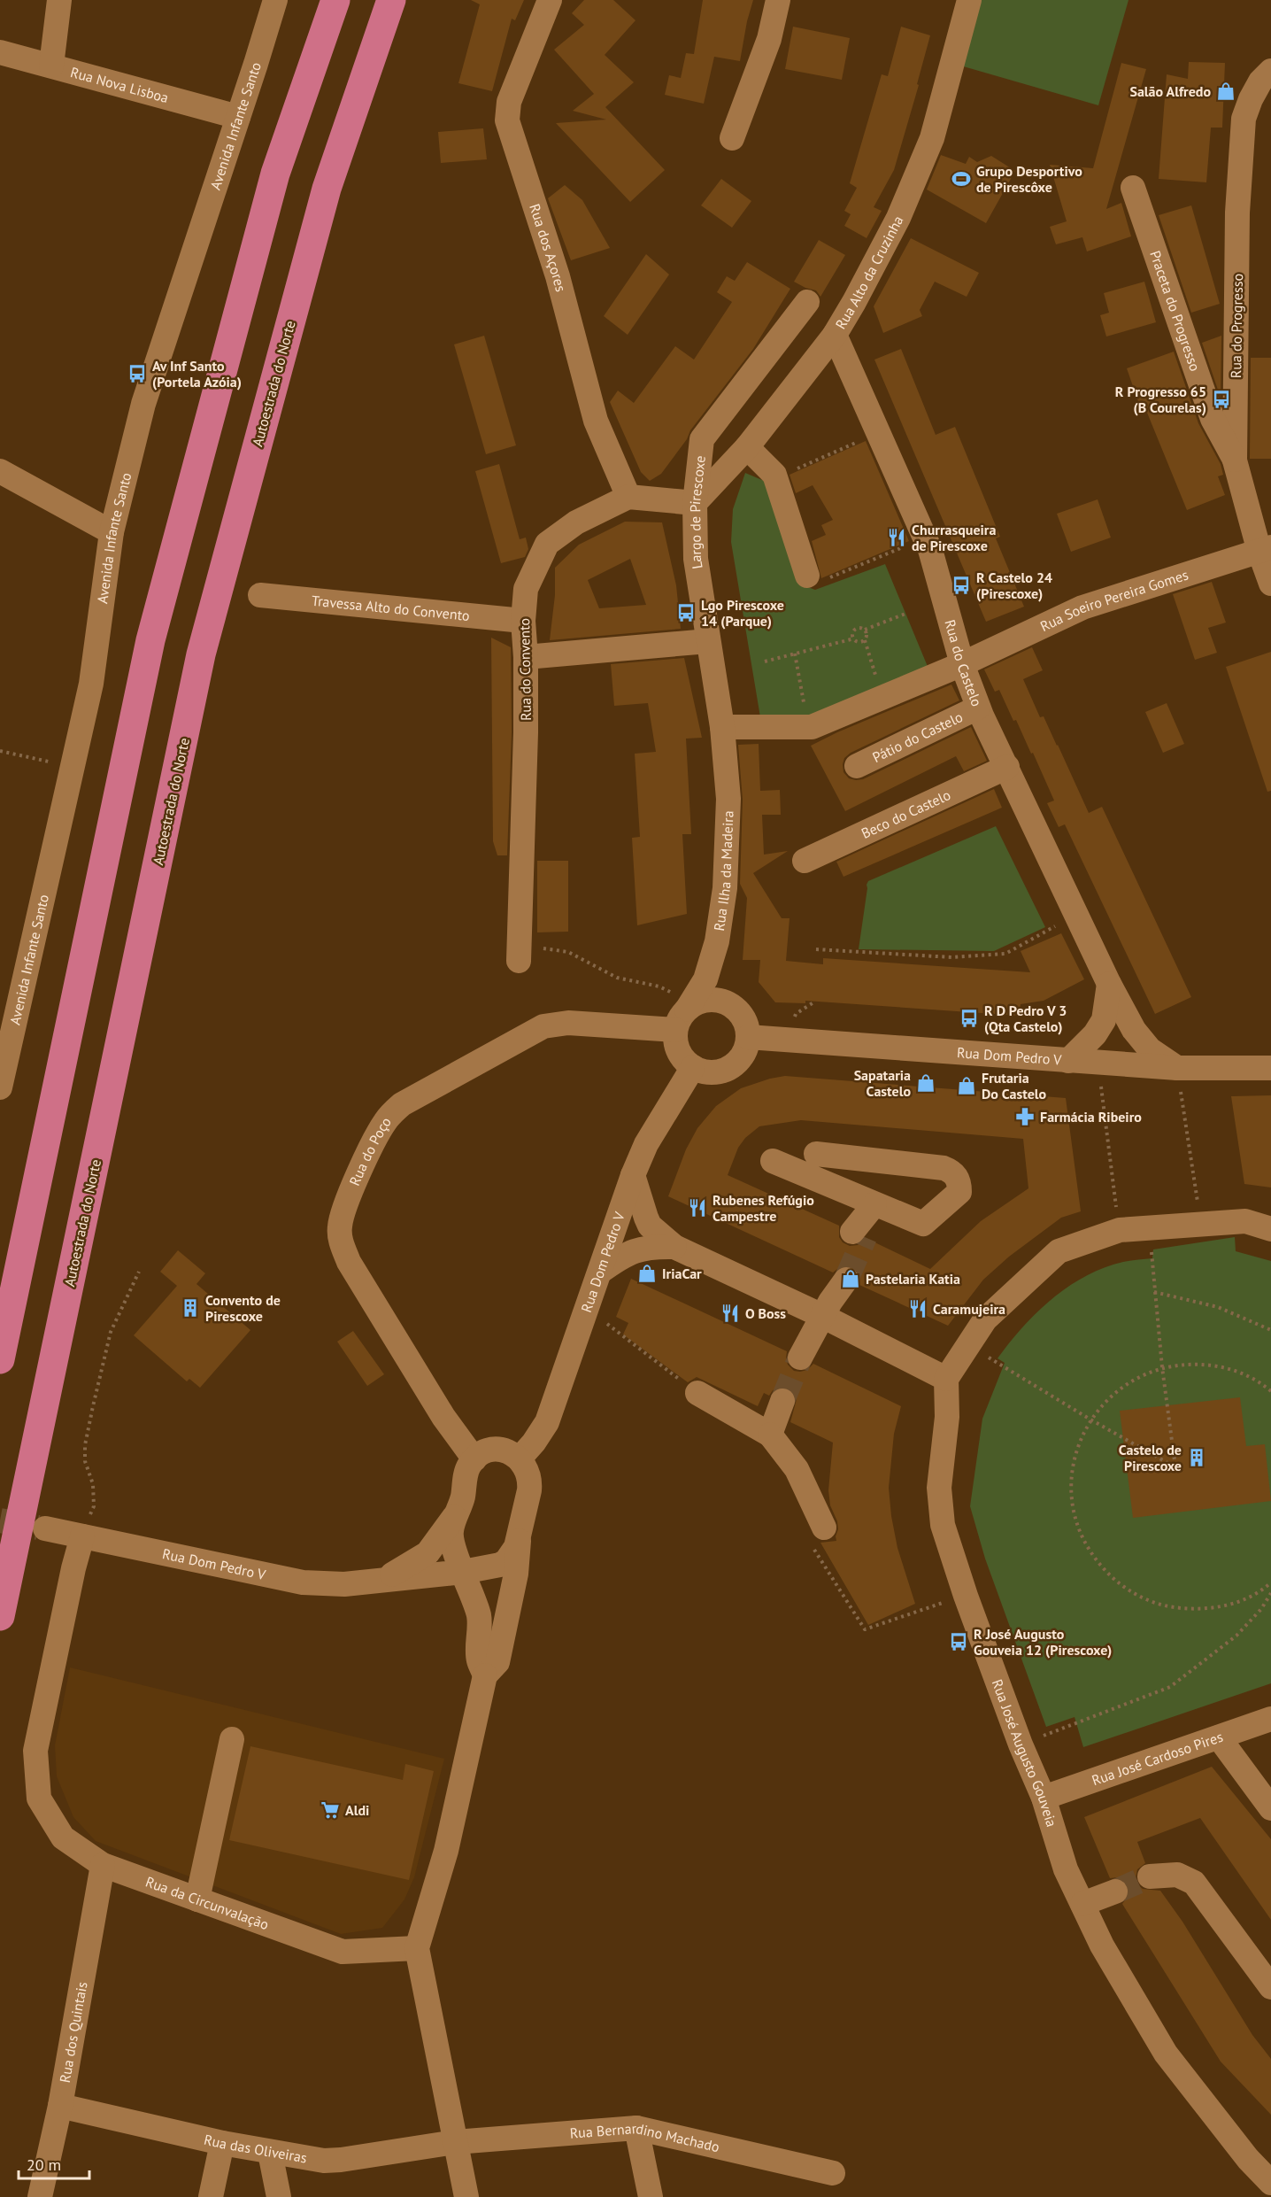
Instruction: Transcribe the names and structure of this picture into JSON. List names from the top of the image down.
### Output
{
  "streets": {
    "highway": ["Autoestrada do Norte"],
    "street": [
      "Rua Nova Lisboa",
      "Avenida Infante Santo",
      "Rua dos Açores",
      "Rua Alto da Cruzinha",
      "Praceta do Progresso",
      "Rua do Progresso",
      "Largo de Pirescoxe",
      "Rua Soeiro Pereira Gomes",
      "Travessa Alto do Convento",
      "Rua do Castelo",
      "Rua do Convento",
      "Pátio do Castelo",
      "Beco do Castelo",
      "Rua Ilha da Madeira",
      "Rua Dom Pedro V",
      "Rua do Poço",
      "Rua José Augusto Gouveia",
      "Rua José Cardoso Pires",
      "Rua da Circunvalação",
      "Rua dos Quintais",
      "Rua Bernardino Machado",
      "Rua das Oliveiras"
    ]
  },
  "crossings": [
    ["Rua Nova Lisboa", "Avenida Infante Santo"],
    ["Rua dos Açores", "Rua do Convento"],
    ["Rua Alto da Cruzinha", "Largo de Pirescoxe"],
    ["Rua Alto da Cruzinha", "Rua do Castelo"],
    ["Praceta do Progresso", "Rua do Progresso"],
    ["Rua do Progresso", "Rua Soeiro Pereira Gomes"],
    ["Largo de Pirescoxe", "Rua Ilha da Madeira"],
    ["Rua Soeiro Pereira Gomes", "Rua do Castelo"],
    ["Travessa Alto do Convento", "Rua do Convento"],
    ["Rua do Castelo", "Pátio do Castelo"],
    ["Rua do Castelo", "Beco do Castelo"],
    ["Rua do Castelo", "Rua Dom Pedro V"],
    ["Rua Ilha da Madeira", "Rua Dom Pedro V"],
    ["Rua Ilha da Madeira", "Rua do Poço"],
    ["Rua Dom Pedro V", "Rua do Poço"],
    ["Rua Dom Pedro V", "Rua da Circunvalação"],
    ["Rua José Augusto Gouveia", "Rua José Cardoso Pires"],
    ["Rua da Circunvalação", "Rua dos Quintais"],
    ["Rua dos Quintais", "Rua das Oliveiras"],
    ["Rua Bernardino Machado", "Rua das Oliveiras"]
  ],
  "places": {
    "shop": [
      "Salão Alfredo",
      "Sapataria Castelo",
      "Frutaria Do Castelo",
      "IriaCar",
      "Pastelaria Katia"
    ],
    "sports": ["Grupo Desportivo de Pirescôxe"],
    "bus stop": [
      "Av Inf Santo (Portela Azóia)",
      "R Progresso 65 (B Courelas)",
      "R Castelo 24 (Pirescoxe)",
      "Lgo Pirescoxe 14 (Parque)",
      "R D Pedro V 3 (Qta Castelo)",
      "R José Augusto Gouveia 12 (Pirescoxe)"
    ],
    "restaurant": [
      "Churrasqueira de Pirescoxe",
      "Rubenes Refúgio Campestre",
      "Caramujeira",
      "O Boss"
    ],
    "pharmacy": ["Farmácia Ribeiro"],
    "building": ["Convento de Pirescoxe", "Castelo de Pirescoxe"],
    "supermarket": ["Aldi"]
  },
  "scale_bar": "20 m"
}
